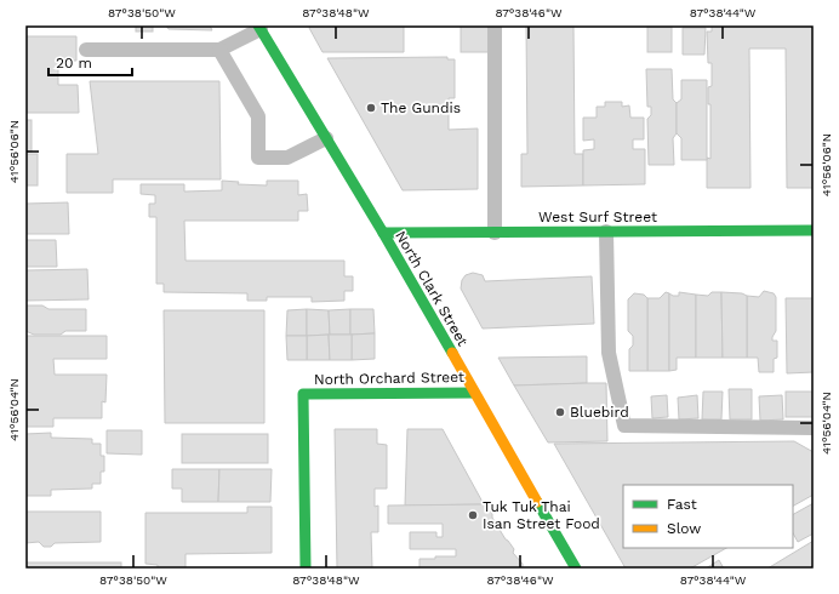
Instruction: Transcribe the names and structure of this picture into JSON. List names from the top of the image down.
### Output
{
  "streets": {
    "street": ["West Surf Street", "North Clark Street", "North Orchard Street"]
  },
  "crossings": [
    ["West Surf Street", "North Clark Street"],
    ["North Clark Street", "North Orchard Street"]
  ],
  "places": ["The Gundis", "Bluebird", "Tuk Tuk Thai Isan Street Food"],
  "legend": ["Fast", "Slow"],
  "scale_bar": "20 m",
  "coordinates": [
    "87°38'50\"W",
    "87°38'48\"W",
    "87°38'46\"W",
    "87°38'44\"W",
    "41°56'06\"N",
    "41°56'04\"N"
  ]
}
